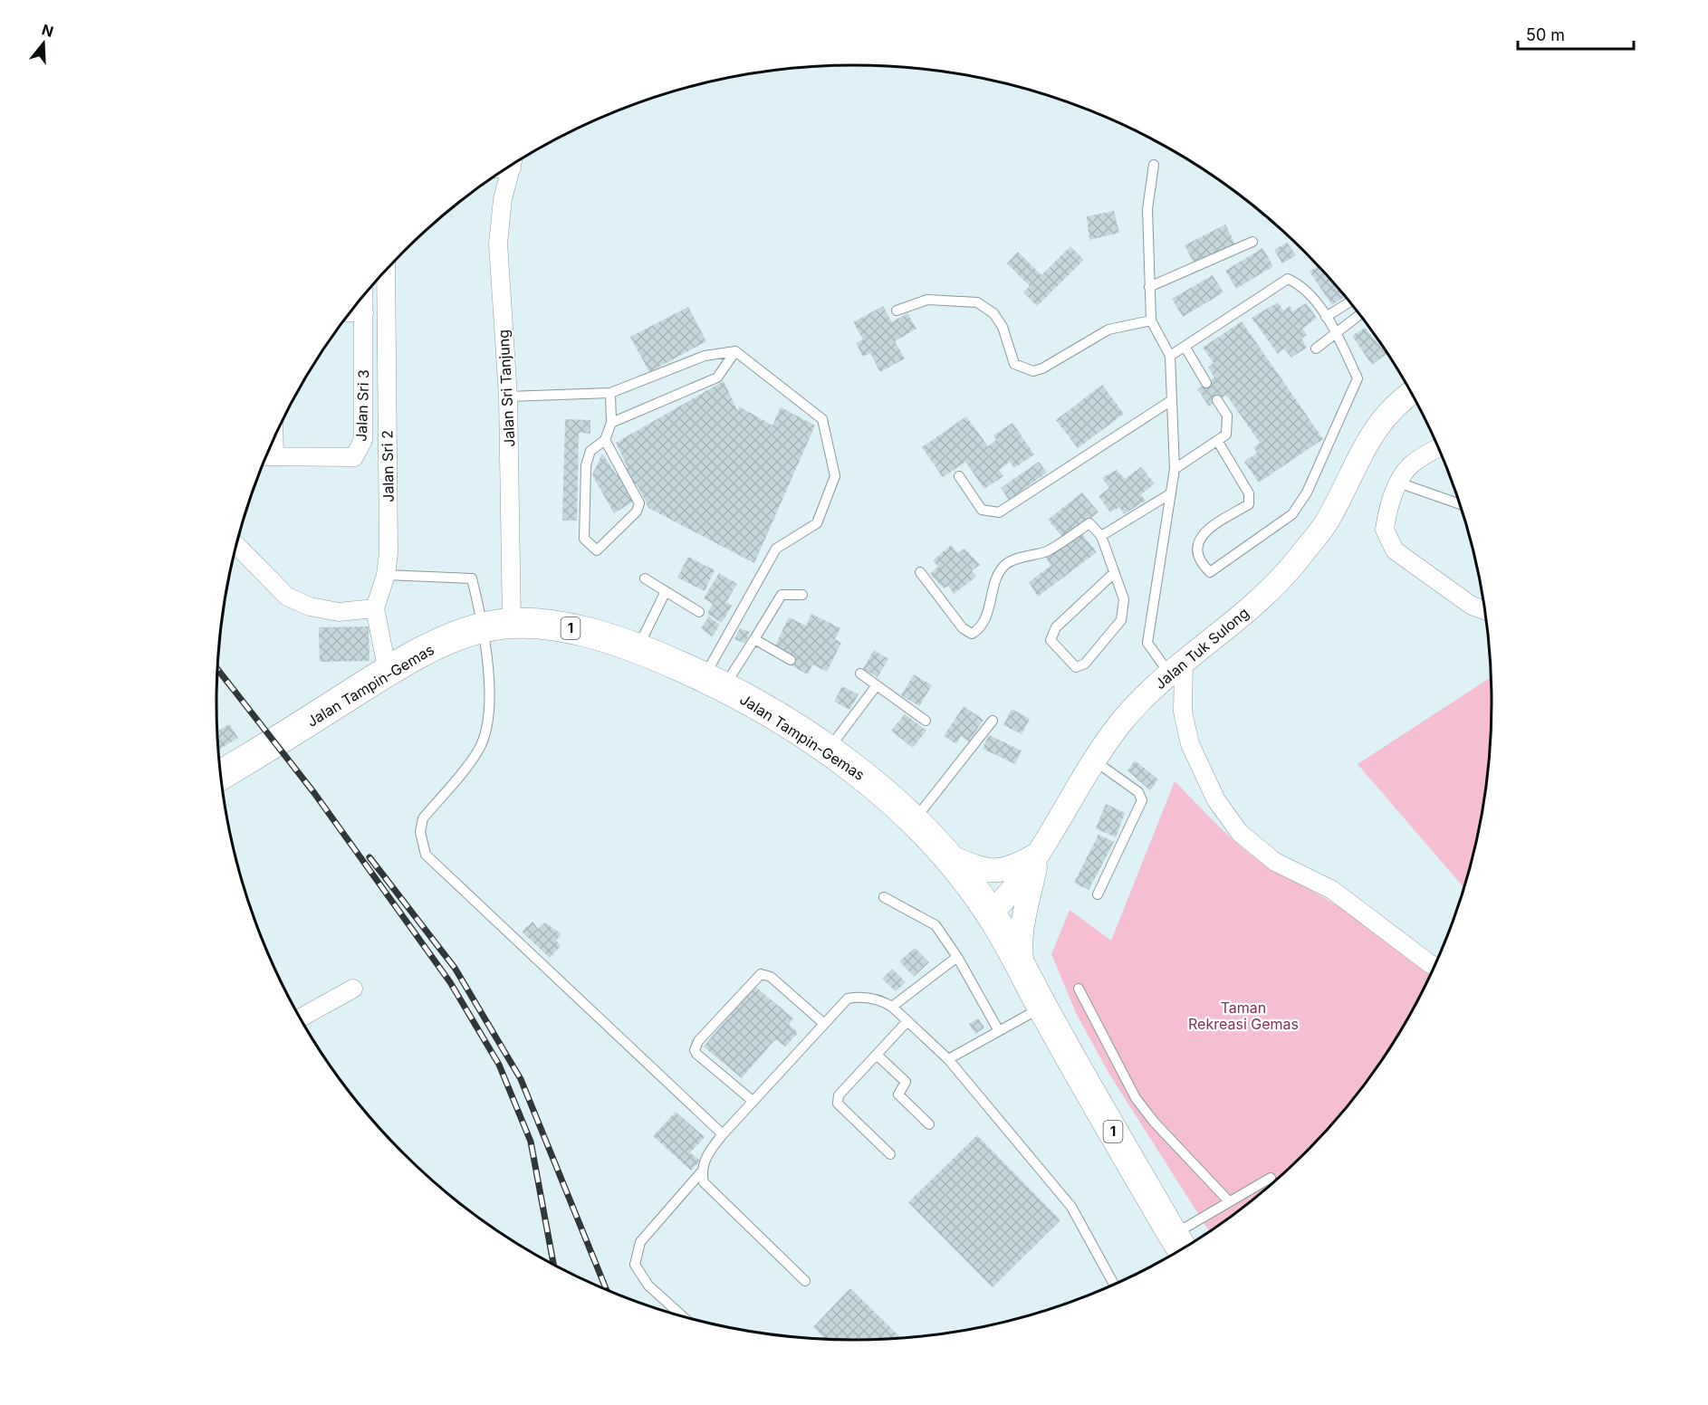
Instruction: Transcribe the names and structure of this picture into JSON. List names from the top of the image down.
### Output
{
  "streets": {
    "highway": ["1", "Jalan Tampin-Gemas"],
    "street": [
      "Jalan Sri Tanjung",
      "Jalan Sri 3",
      "Jalan Sri 2",
      "Jalan Tuk Sulong"
    ]
  },
  "crossings": [
    ["Jalan Sri Tanjung", "Jalan Tampin-Gemas"],
    ["Jalan Sri 2", "Jalan Tampin-Gemas"],
    ["Jalan Tuk Sulong", "Jalan Tampin-Gemas"]
  ],
  "parks": ["Taman Rekreasi Gemas"],
  "scale_bar": "50 m",
  "north": "top"
}
